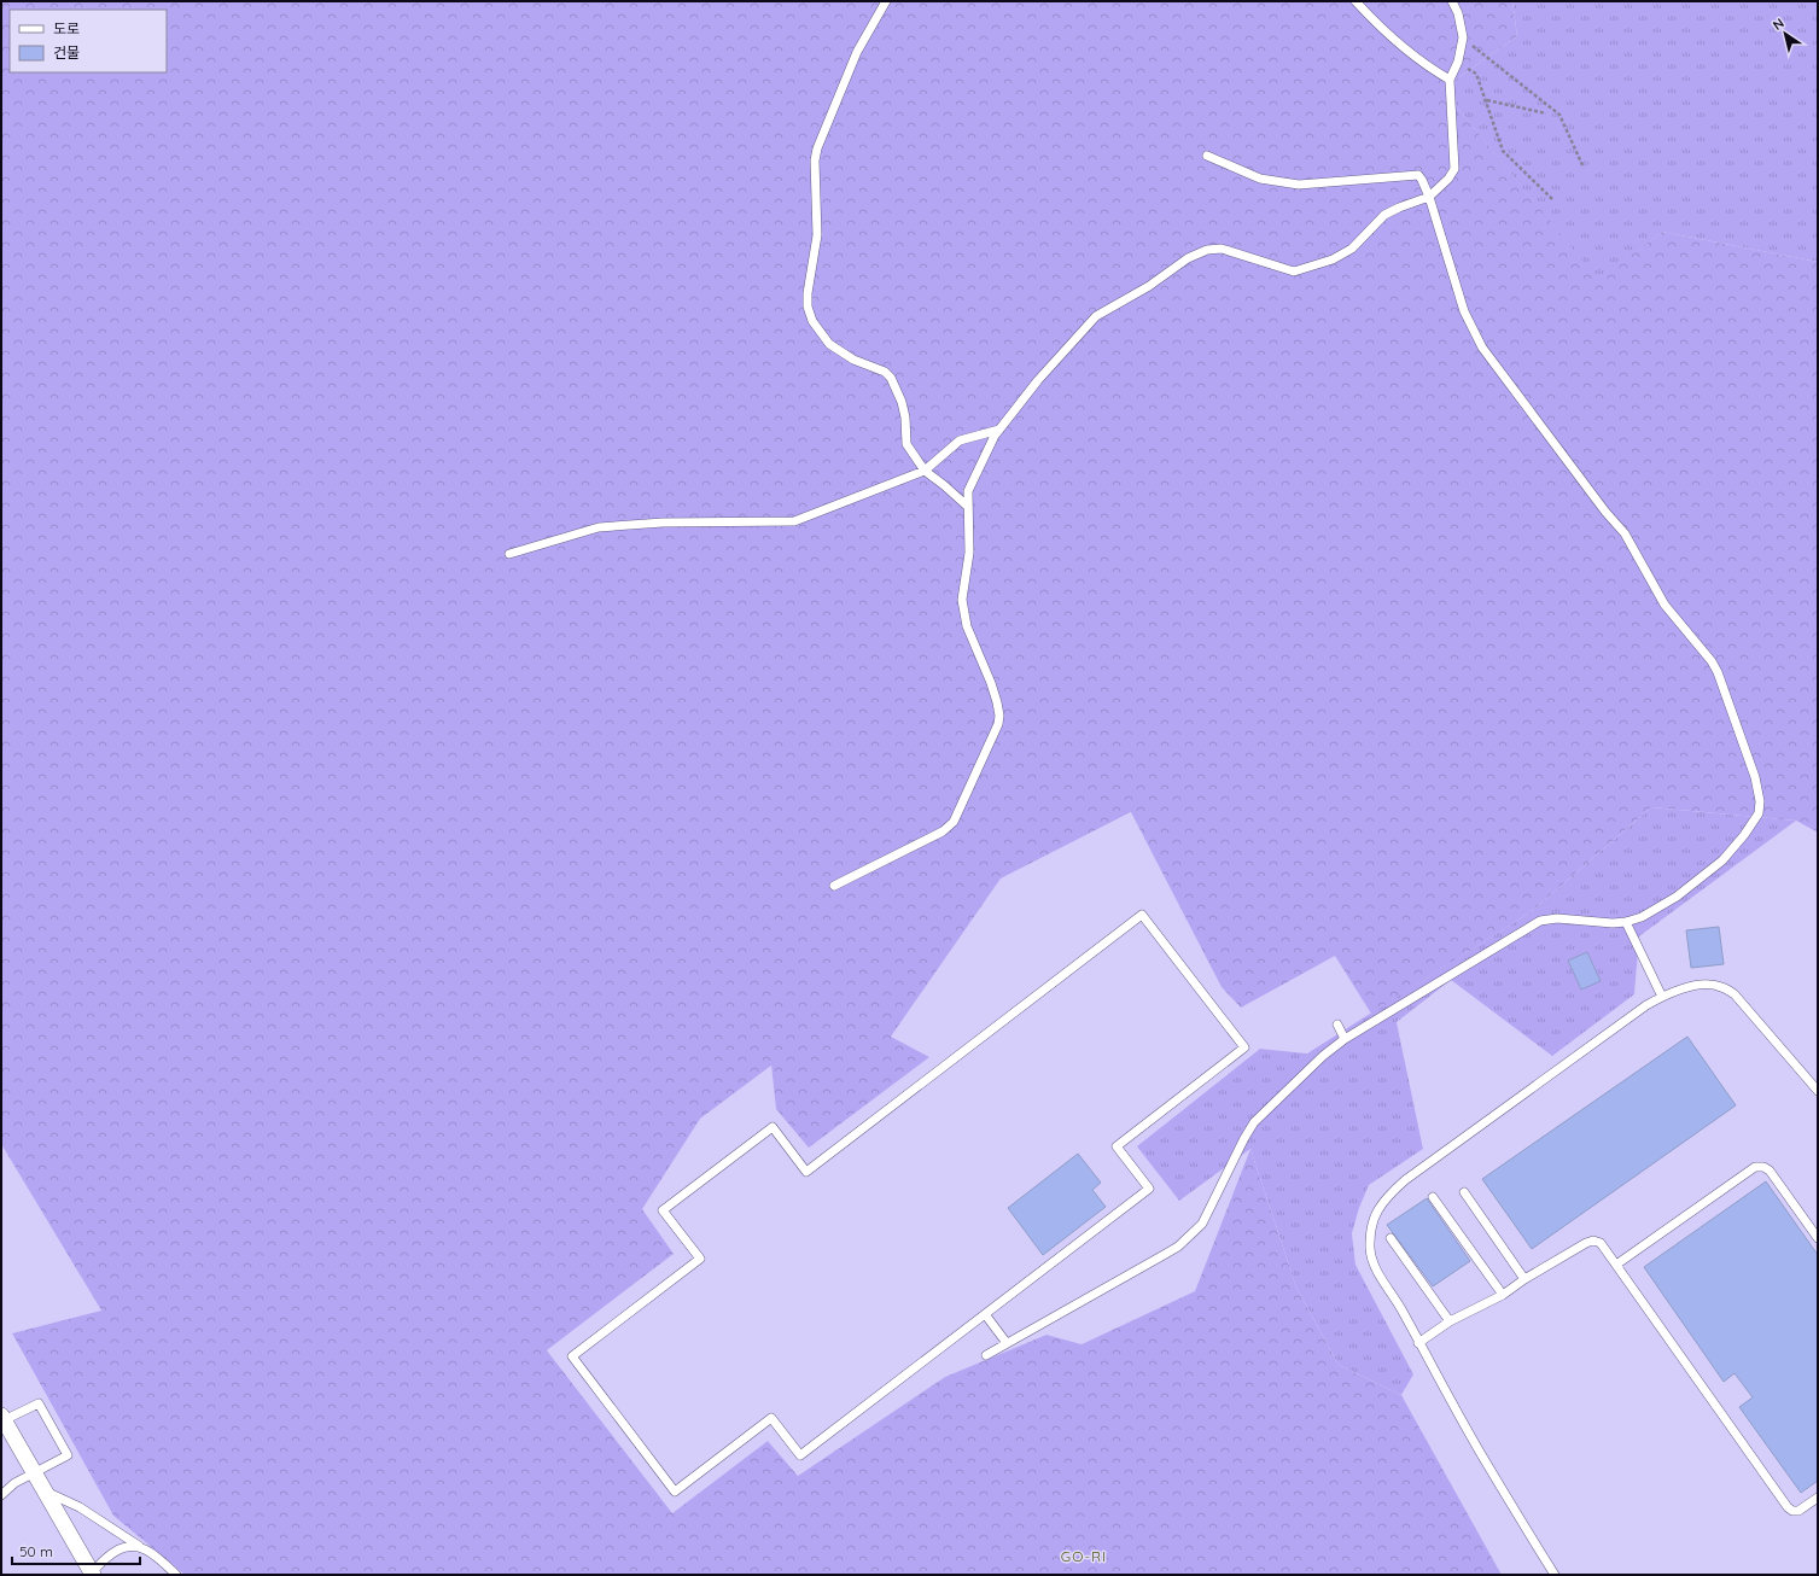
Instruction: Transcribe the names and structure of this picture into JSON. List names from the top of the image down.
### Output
{
  "districts": ["GO-RI"],
  "legend": ["도로", "건물"],
  "scale_bar": "50 m",
  "north": "top left"
}
